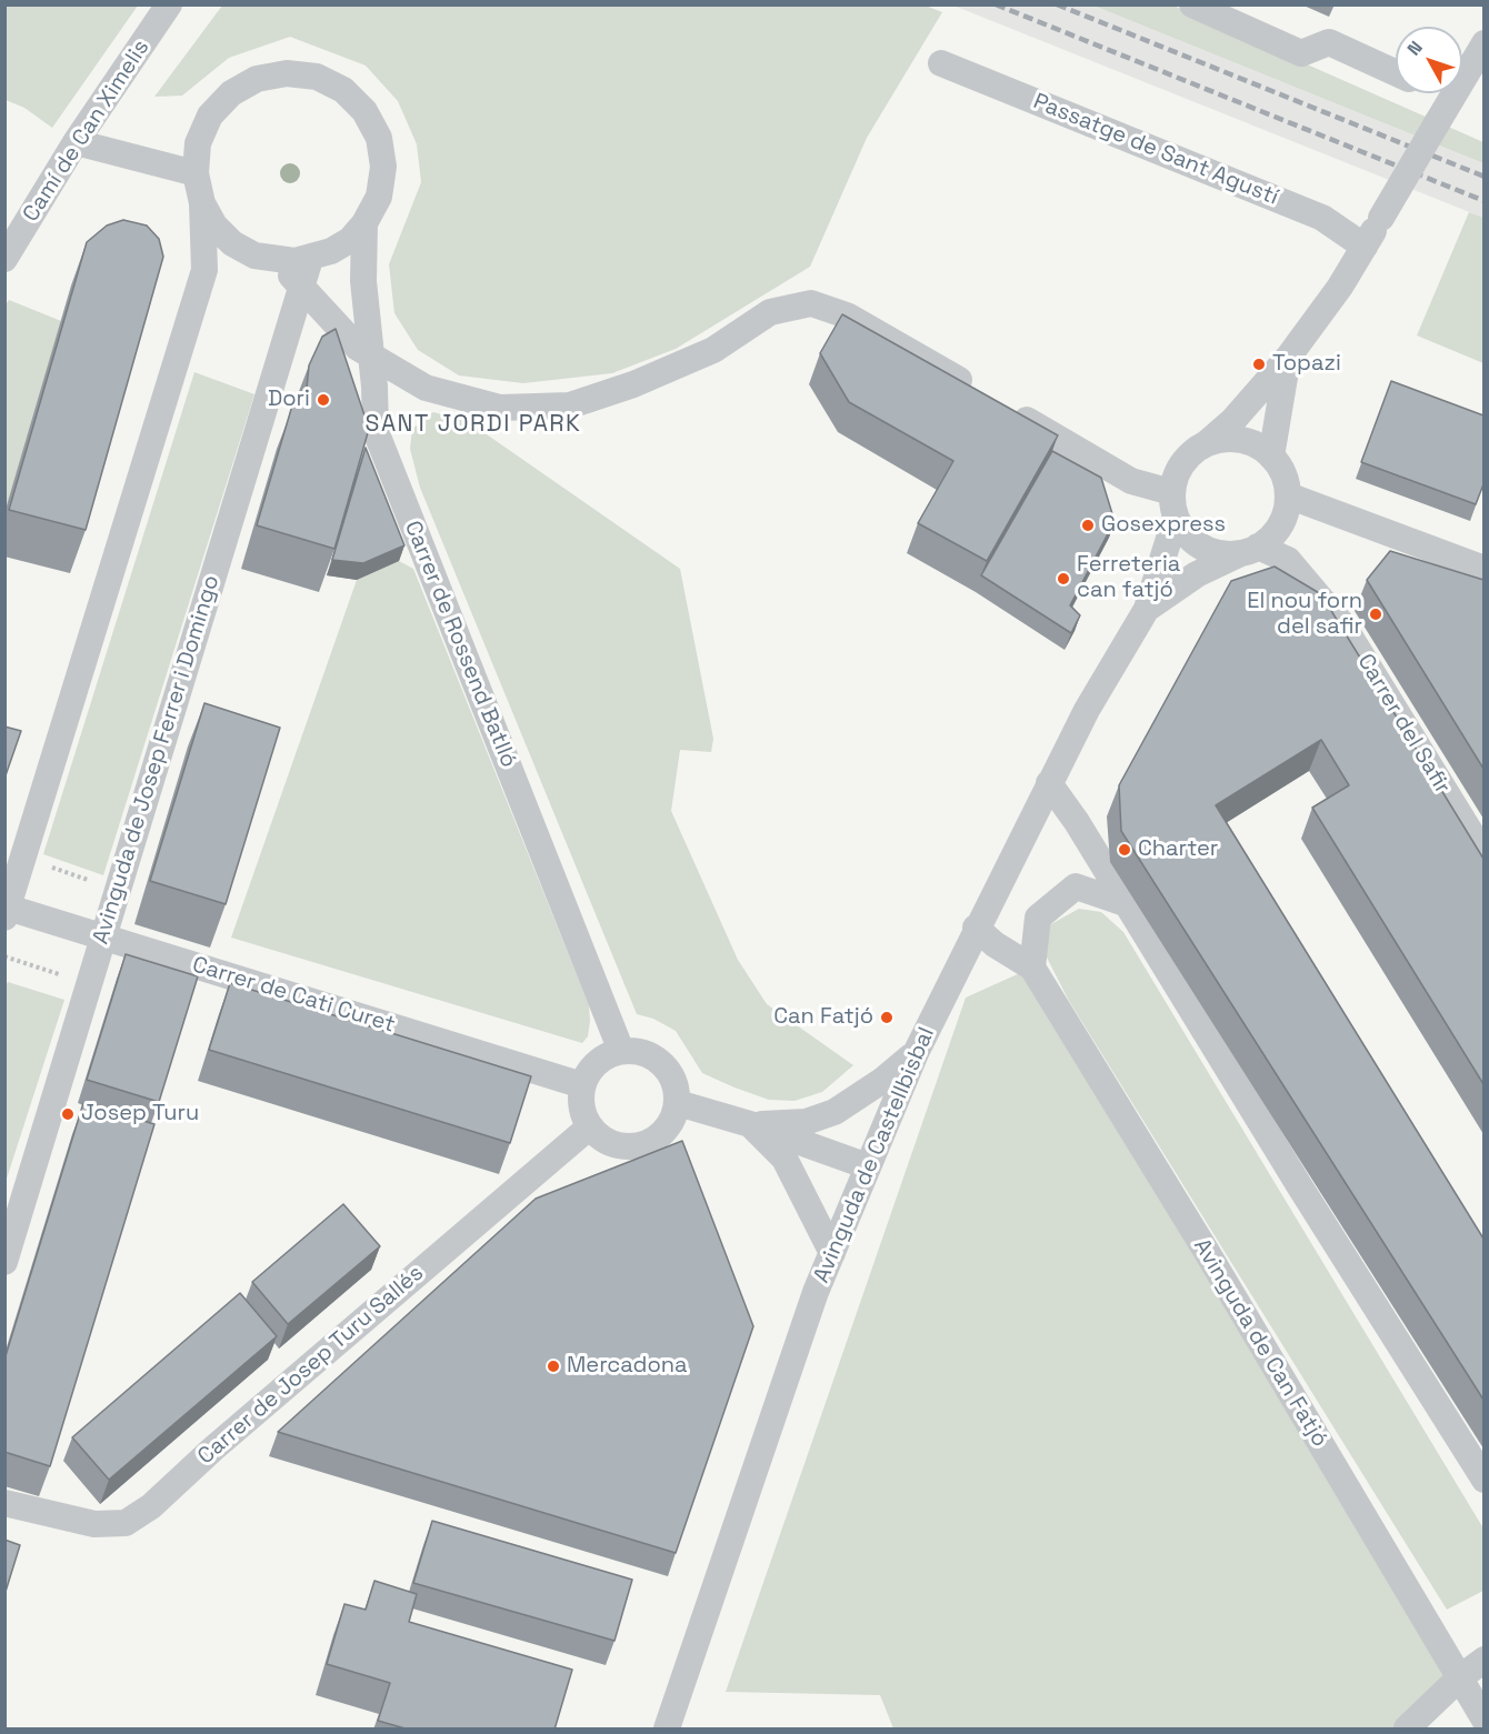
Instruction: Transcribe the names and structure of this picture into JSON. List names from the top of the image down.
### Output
{
  "streets": {
    "street": [
      "Camí de Can Ximelis",
      "Passatge de Sant Agustí",
      "Carrer de Rossend Batlló",
      "Carrer del Safir",
      "Avinguda de Josep Ferrer i Domingo",
      "Carrer de Cati Curet",
      "Avinguda de Castellbisbal",
      "Avinguda de Can Fatjó",
      "Carrer de Josep Turu Sallés"
    ]
  },
  "crossings": [
    ["Carrer de Rossend Batlló", "Avinguda de Josep Ferrer i Domingo"],
    ["Carrer de Rossend Batlló", "Carrer de Cati Curet"],
    ["Carrer de Rossend Batlló", "Carrer de Josep Turu Sallés"],
    ["Carrer del Safir", "Avinguda de Castellbisbal"],
    ["Avinguda de Josep Ferrer i Domingo", "Carrer de Cati Curet"],
    ["Carrer de Cati Curet", "Carrer de Josep Turu Sallés"],
    ["Avinguda de Castellbisbal", "Avinguda de Can Fatjó"]
  ],
  "districts": ["SANT JORDI PARK"],
  "places": [
    "Topazi",
    "Dori",
    "Gosexpress",
    "Ferreteria can fatjó",
    "El nou forn del safir",
    "Charter",
    "Can Fatjó",
    "Josep Turu",
    "Mercadona"
  ],
  "north": "top left"
}
